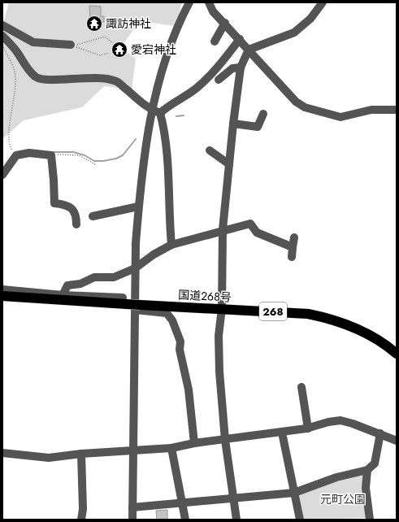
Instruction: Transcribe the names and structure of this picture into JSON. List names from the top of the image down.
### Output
{
  "streets": {
    "highway": ["国道268号", "268"]
  },
  "parks": ["元町公園"],
  "places": {
    "temple": ["諏訪神社", "愛宕神社"]
  }
}
